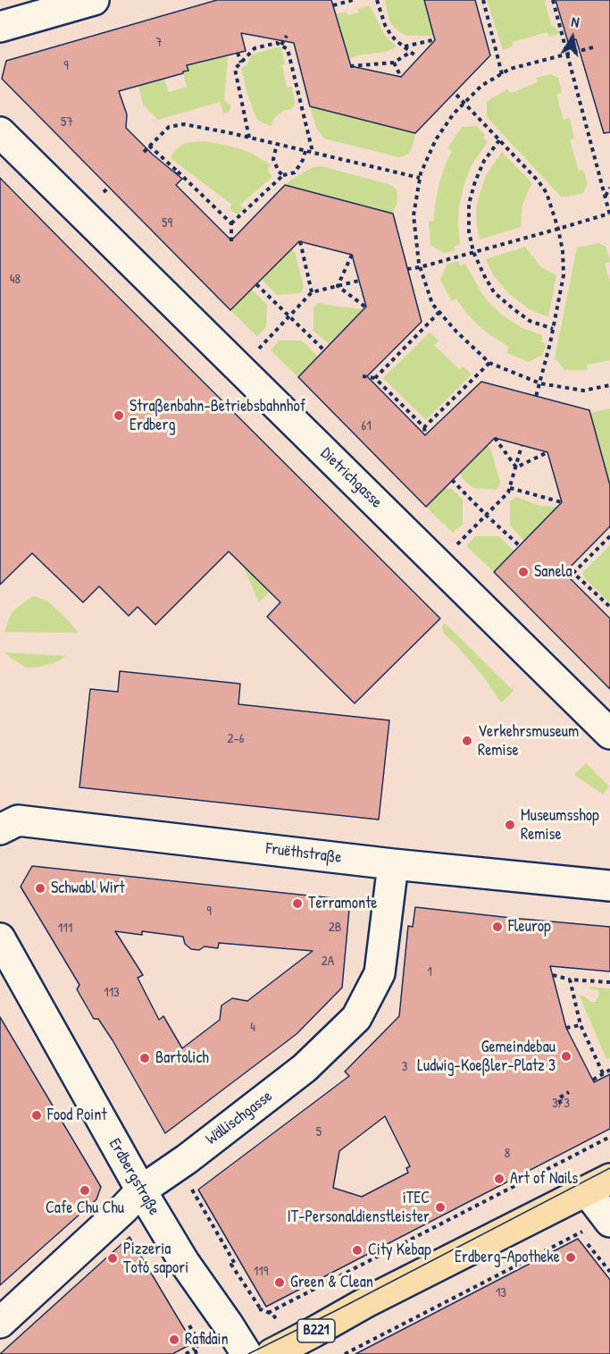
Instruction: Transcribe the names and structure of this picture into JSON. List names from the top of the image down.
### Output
{
  "streets": {
    "main road": ["B221"],
    "street": [
      "Dietrichgasse",
      "Fruëthstraße",
      "Wällischgasse",
      "Erdbergstraße"
    ]
  },
  "crossings": [
    ["Fruëthstraße", "Wällischgasse"],
    ["Wällischgasse", "Erdbergstraße"]
  ],
  "places": [
    "Straßenbahn-Betriebsbahnhof Erdberg",
    "Sanela",
    "Verkehrsmuseum Remise",
    "Museumsshop Remise",
    "Schwabl Wirt",
    "Terramonte",
    "Fleurop",
    "Gemeindebau Ludwig-Koeßler-Platz 3",
    "Bartolich",
    "Food Point",
    "Art of Nails",
    "Cafe Chu Chu",
    "iTEC IT-Personaldienstleister",
    "City Kebap",
    "Erdberg-Apotheke",
    "Pizzeria Totó sapori",
    "Green & Clean",
    "Rafidain"
  ],
  "house_numbers": [
    "7",
    "9",
    "57",
    "59",
    "48",
    "61",
    "2-6",
    "9",
    "2B",
    "111",
    "2A",
    "1",
    "113",
    "4",
    "3",
    "3/3",
    "5",
    "8",
    "119",
    "13"
  ],
  "north": "top"
}
